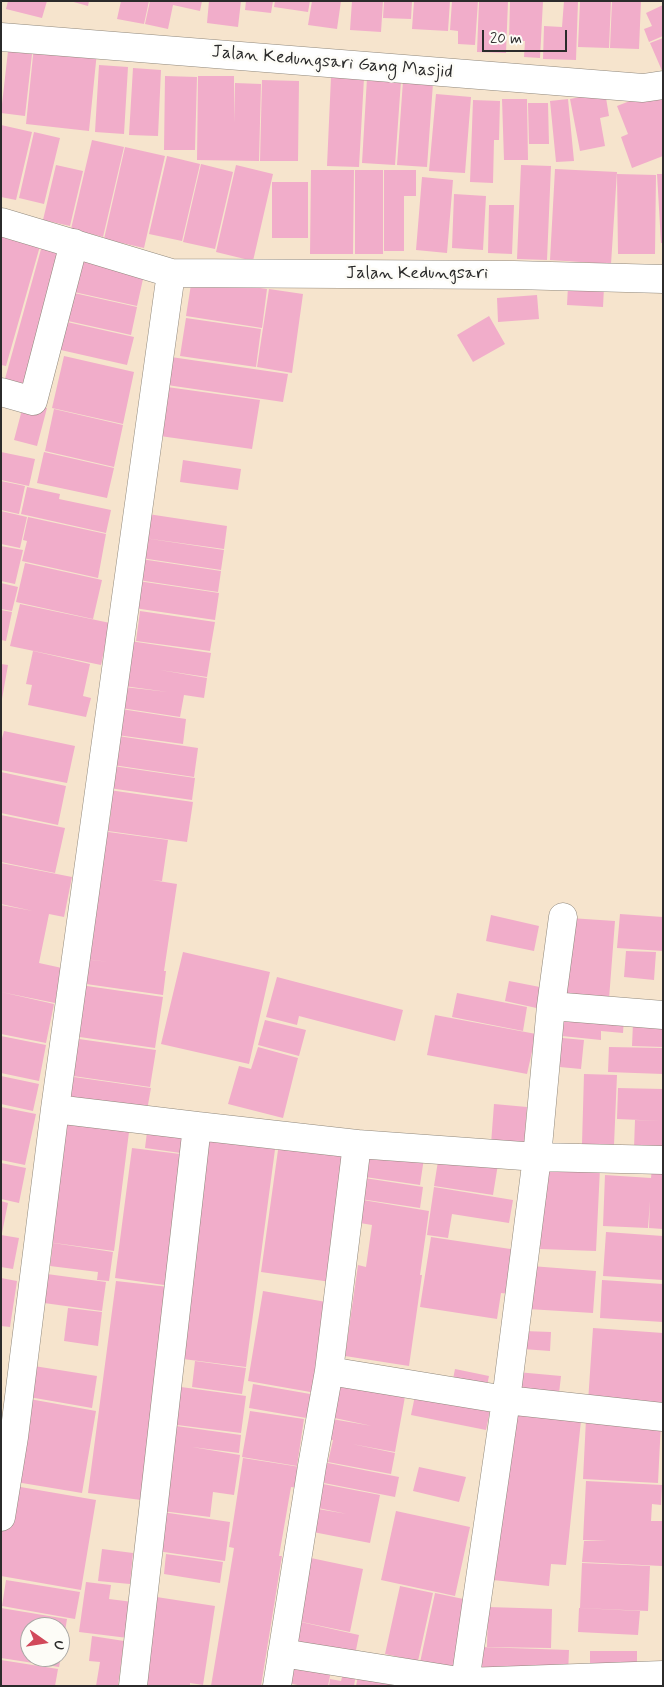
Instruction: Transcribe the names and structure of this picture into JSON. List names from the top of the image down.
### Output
{
  "streets": {
    "street": ["Jalan Kedungsari Gang Masjid", "Jalan Kedungsari"]
  },
  "scale_bar": "20 m",
  "north": "right"
}
